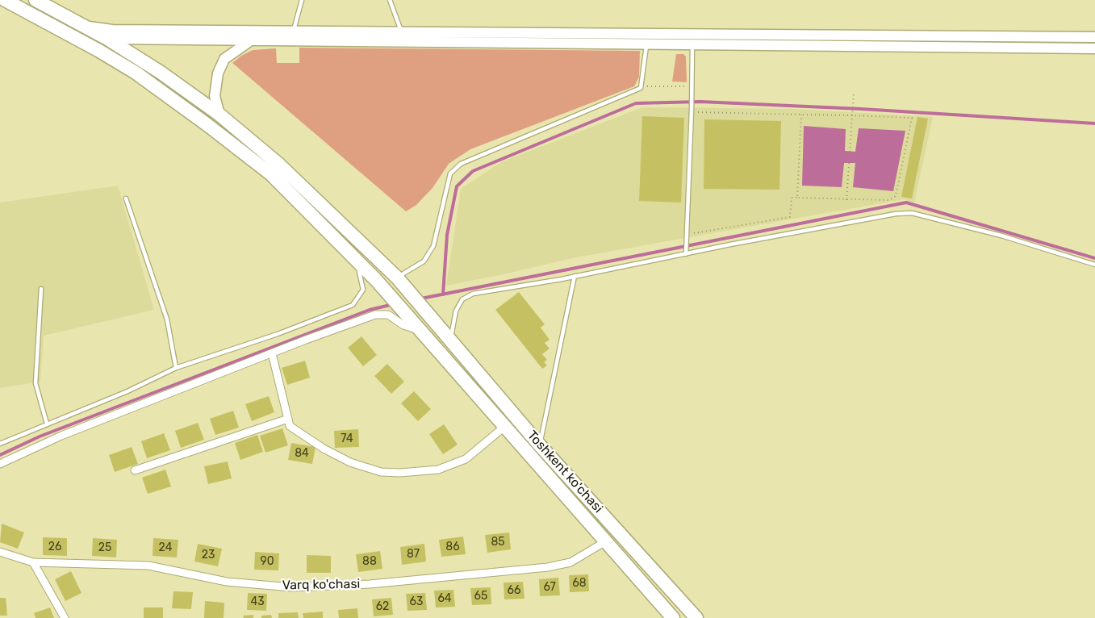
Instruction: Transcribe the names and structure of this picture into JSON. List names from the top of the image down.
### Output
{
  "streets": {
    "highway": ["Toshkent ko'chasi"],
    "street": ["Varq ko'chasi"]
  },
  "crossings": [
    ["Toshkent ko'chasi", "Varq ko'chasi"]
  ],
  "house_numbers": [
    "74",
    "84",
    "85",
    "26",
    "86",
    "25",
    "24",
    "87",
    "23",
    "90",
    "88",
    "68",
    "67",
    "66",
    "65",
    "64",
    "43",
    "63",
    "62"
  ]
}
